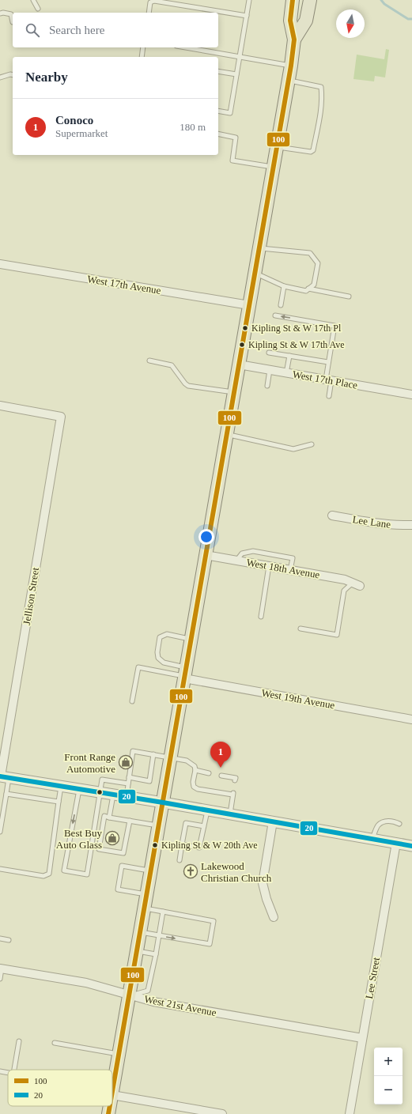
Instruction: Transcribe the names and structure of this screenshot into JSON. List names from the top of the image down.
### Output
{
  "streets": {
    "street": [
      "West 17th Avenue",
      "West 17th Place",
      "Lee Lane",
      "West 18th Avenue",
      "Jellison Street",
      "West 19th Avenue",
      "Lee Street",
      "West 21st Avenue"
    ]
  },
  "crossings": [
    ["Lee Street", "West 21st Avenue"]
  ],
  "places": {
    "other": ["Kipling St & W 17th Pl", "Kipling St & W 17th Ave", "Kipling St & W 20th Ave"],
    "shop": ["Front Range Automotive", "Best Buy Auto Glass"],
    "church": ["Lakewood Christian Church"]
  },
  "lines": ["transit line 100", "transit line 20"],
  "legend": ["100", "20"],
  "north": "bottom",
  "page": {
    "search": "Search here",
    "heading": "Nearby",
    "list": [
      {
        "mark": "1",
        "name": "Conoco",
        "note": "Supermarket",
        "value": "180 m"
      }
    ],
    "pins": "1",
    "map_buttons": ["+", "−"]
  }
}
